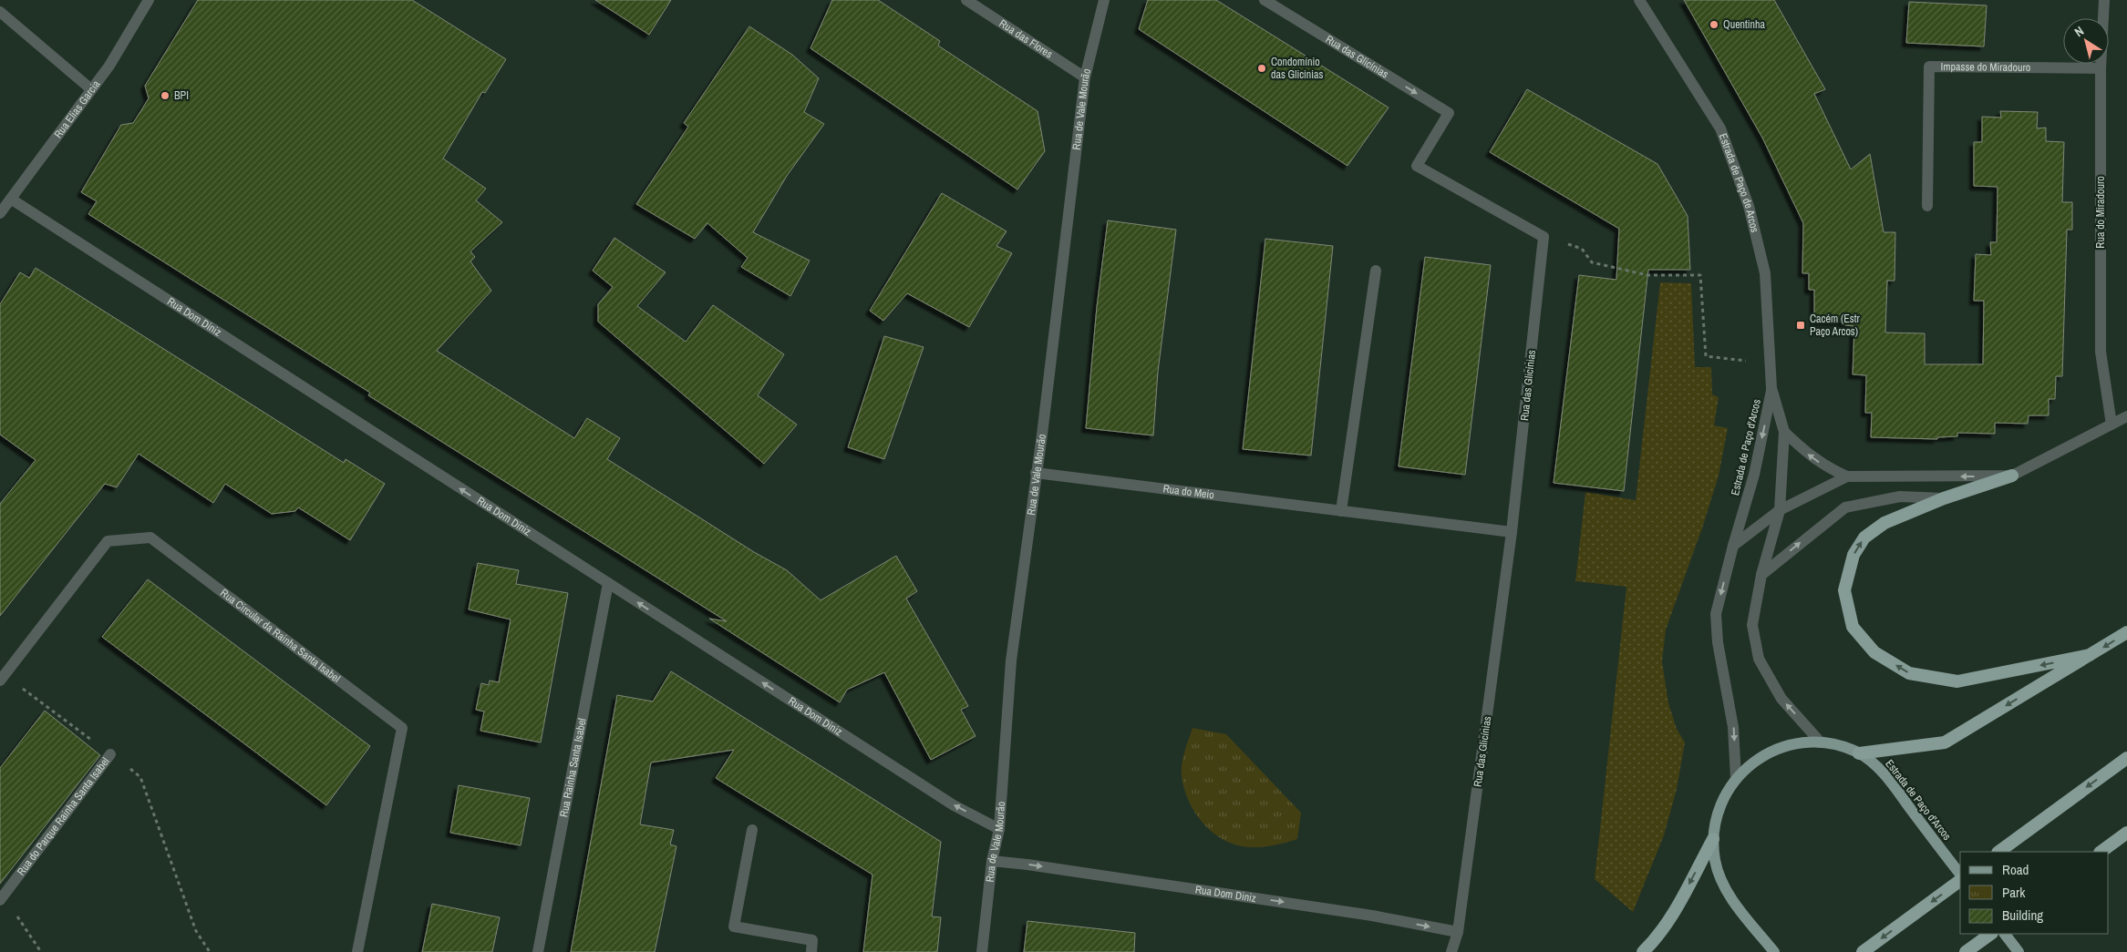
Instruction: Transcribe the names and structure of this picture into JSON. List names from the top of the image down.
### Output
{
  "streets": {
    "main road": ["Estrada de Paço d'Arcos"],
    "street": [
      "Rua das Flores",
      "Rua das Glicínias",
      "Impasse do Miradouro",
      "Rua Elias Garcia",
      "Rua de Vale Mourão",
      "Estrada de Paço de Arcos",
      "Rua do Miradouro",
      "Rua Dom Diniz",
      "Rua do Meio",
      "Rua Circular da Rainha Santa Isabel",
      "Rua Rainha Santa Isabel",
      "Rua do Parque Rainha Santa Isabel"
    ]
  },
  "crossings": [
    ["Rua das Flores", "Rua de Vale Mourão"],
    ["Rua das Glicínias", "Rua Dom Diniz"],
    ["Rua das Glicínias", "Rua do Meio"],
    ["Impasse do Miradouro", "Rua do Miradouro"],
    ["Rua Elias Garcia", "Rua Dom Diniz"],
    ["Rua de Vale Mourão", "Rua Dom Diniz"],
    ["Rua de Vale Mourão", "Rua do Meio"],
    ["Estrada de Paço de Arcos", "Estrada de Paço d'Arcos"],
    ["Rua Dom Diniz", "Rua Rainha Santa Isabel"]
  ],
  "places": {
    "other": ["Quentinha", "Condomínio das Glicinias", "BPI"],
    "transit": ["Cacém (Estr Paço Arcos)"]
  },
  "legend": ["Road", "Park", "Building"],
  "north": "top left"
}
